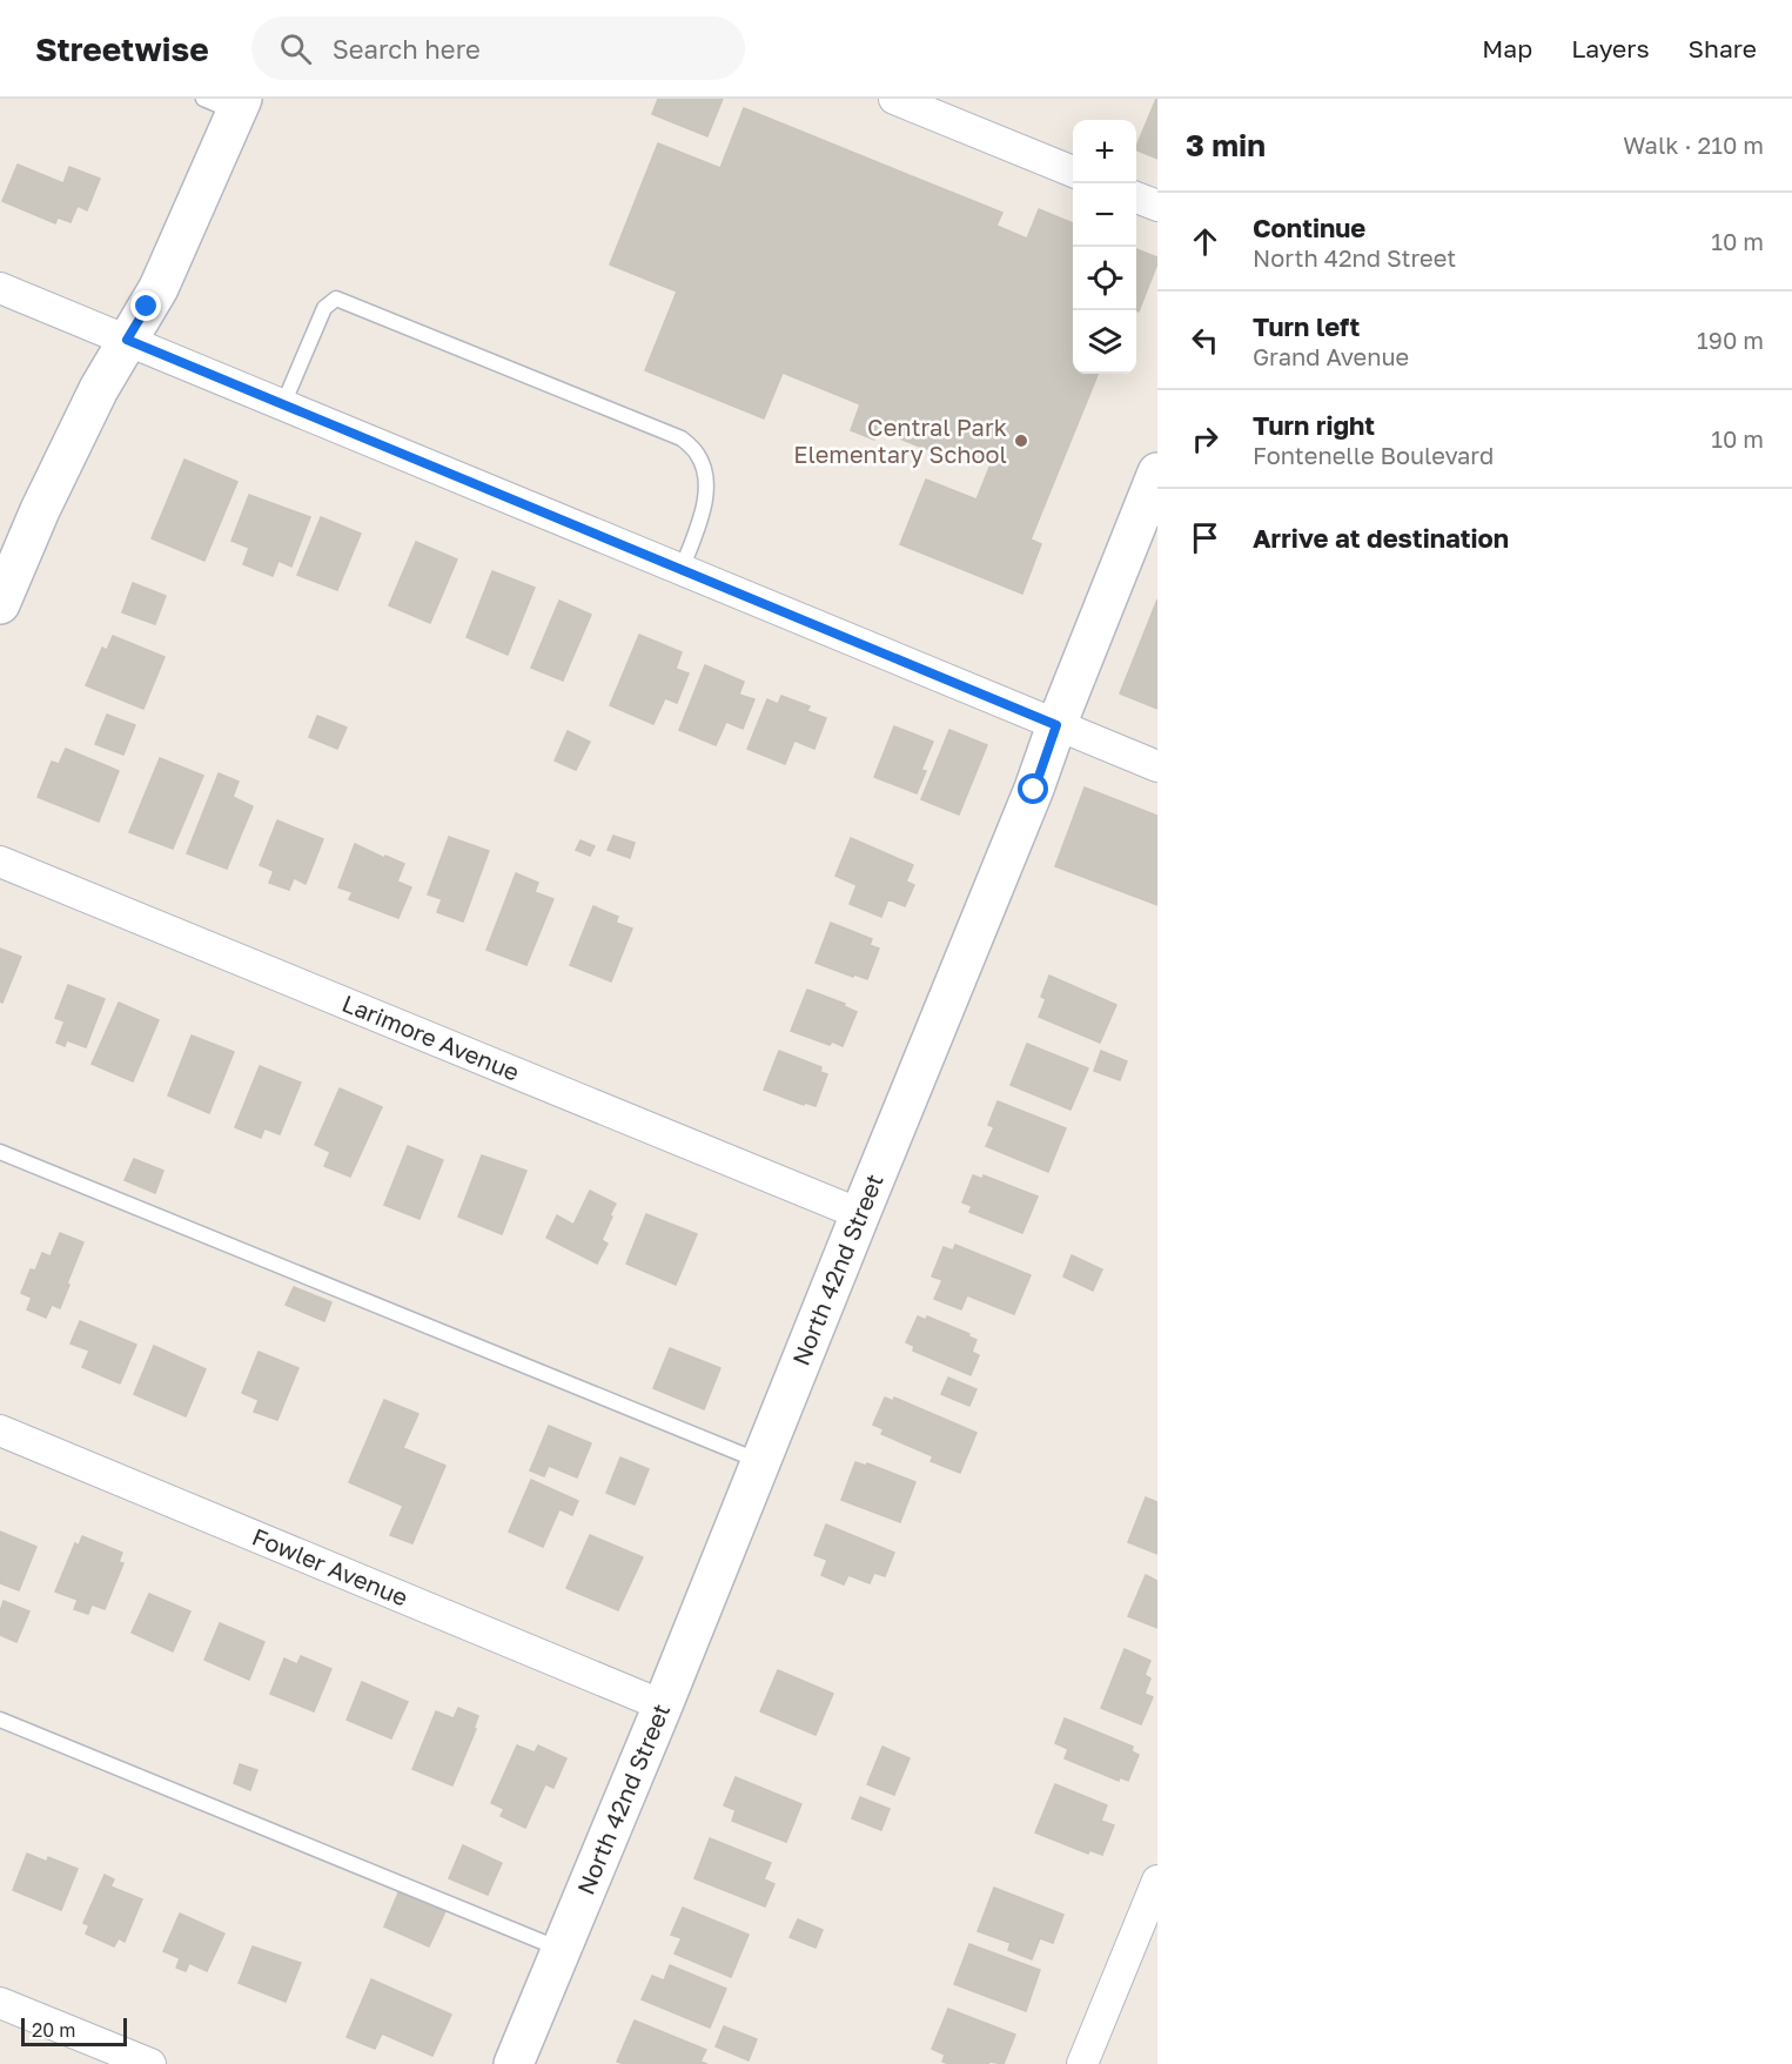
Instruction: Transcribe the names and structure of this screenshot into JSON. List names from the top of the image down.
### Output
{
  "streets": {
    "main road": ["North 42nd Street"],
    "street": ["Larimore Avenue", "Fowler Avenue"]
  },
  "crossings": [
    ["Larimore Avenue", "North 42nd Street"],
    ["North 42nd Street", "Fowler Avenue"]
  ],
  "places": ["Central Park Elementary School"],
  "scale_bar": "20 m",
  "page": {
    "header": "Streetwise",
    "search": "Search here",
    "nav": ["Map", "Layers", "Share"],
    "heading": ["3 min", "Walk · 210 m"],
    "map_buttons": ["+", "−"],
    "list": [
      ["Continue", "North 42nd Street", "10 m"],
      ["Turn left", "Grand Avenue", "190 m"],
      ["Turn right", "Fontenelle Boulevard", "10 m"],
      "Arrive at destination"
    ],
    "scale": "20 m"
  }
}
